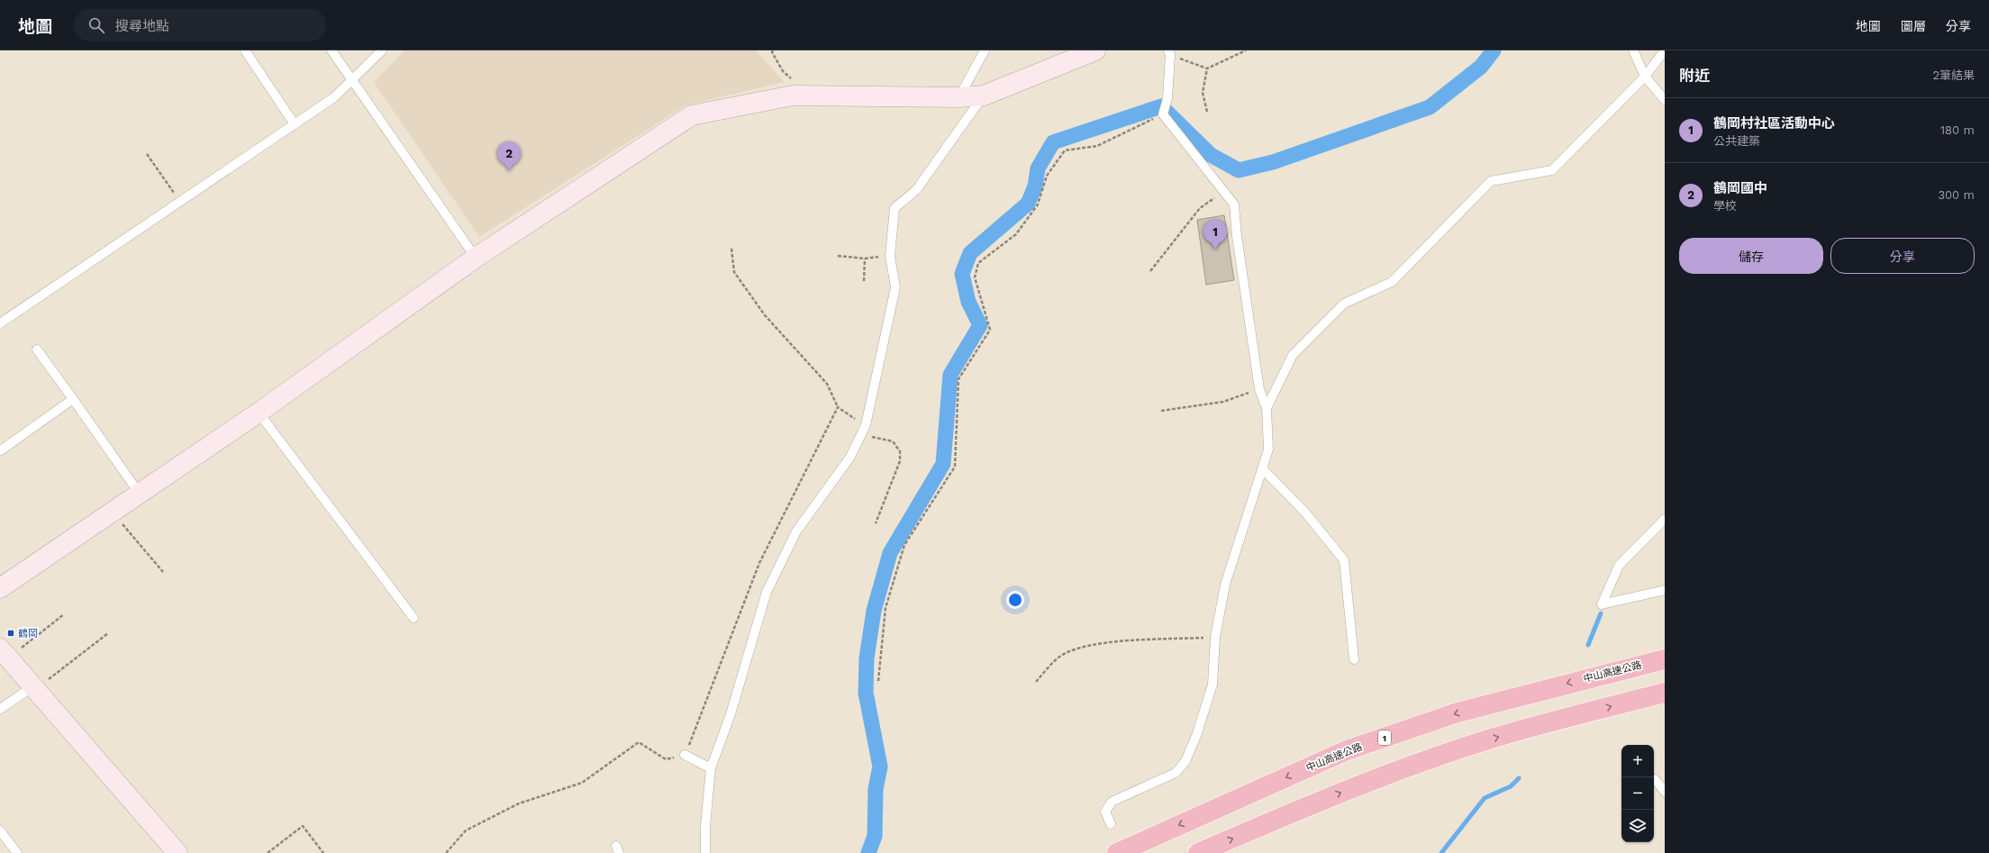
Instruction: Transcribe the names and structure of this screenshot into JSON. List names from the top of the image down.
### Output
{
  "streets": {
    "highway": ["中山高速公路", "1"]
  },
  "places": {
    "transit": ["鶴岡"]
  },
  "page": {
    "header": "地圖",
    "search": "搜尋地點",
    "nav": ["地圖", "圖層", "分享"],
    "heading": ["附近", "2筆結果"],
    "list": [
      {
        "mark": "1",
        "name": "鶴岡村社區活動中心",
        "note": "公共建築",
        "value": "180 m"
      },
      {
        "mark": "2",
        "name": "鶴岡國中",
        "note": "學校",
        "value": "300 m"
      }
    ],
    "pins": ["2", "1"],
    "buttons": ["儲存", "分享"],
    "map_buttons": ["+", "−"]
  }
}
